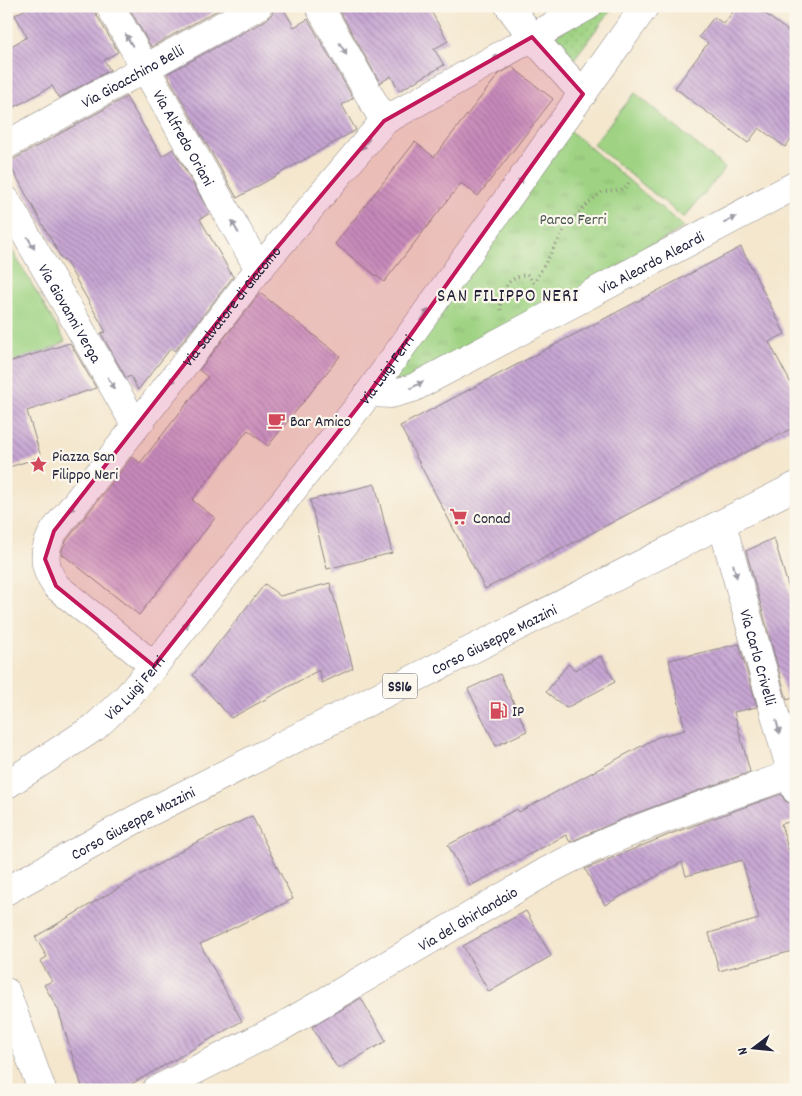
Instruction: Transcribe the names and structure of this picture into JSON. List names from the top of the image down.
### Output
{
  "streets": {
    "street": [
      "Via Gioacchino Belli",
      "Via Alfredo Oriani",
      "Via Aleardo Aleardi",
      "Via Salvatore di Giacomo",
      "Via Giovanni Verga",
      "Via Luigi Ferri",
      "Corso Giuseppe Mazzini",
      "Via Carlo Crivelli",
      "SS16",
      "Via del Ghirlandaio"
    ]
  },
  "crossings": [
    ["Via Gioacchino Belli", "Via Alfredo Oriani"],
    ["Via Alfredo Oriani", "Via Salvatore di Giacomo"],
    ["Via Aleardo Aleardi", "Via Luigi Ferri"],
    ["Via Salvatore di Giacomo", "Via Giovanni Verga"],
    ["Via Salvatore di Giacomo", "Via Luigi Ferri"],
    ["Corso Giuseppe Mazzini", "Via Carlo Crivelli"],
    ["Via Carlo Crivelli", "Via del Ghirlandaio"]
  ],
  "one_way": [
    "Via Aleardo Aleardi",
    "Via Salvatore di Giacomo",
    "Via Giovanni Verga",
    "Via Luigi Ferri",
    "Via Carlo Crivelli"
  ],
  "districts": ["SAN FILIPPO NERI"],
  "parks": ["Parco Ferri"],
  "places": {
    "cafe": ["Bar Amico"],
    "place": ["Piazza San Filippo Neri"],
    "supermarket": ["Conad"],
    "fuel station": ["IP"]
  },
  "north": "left"
}
